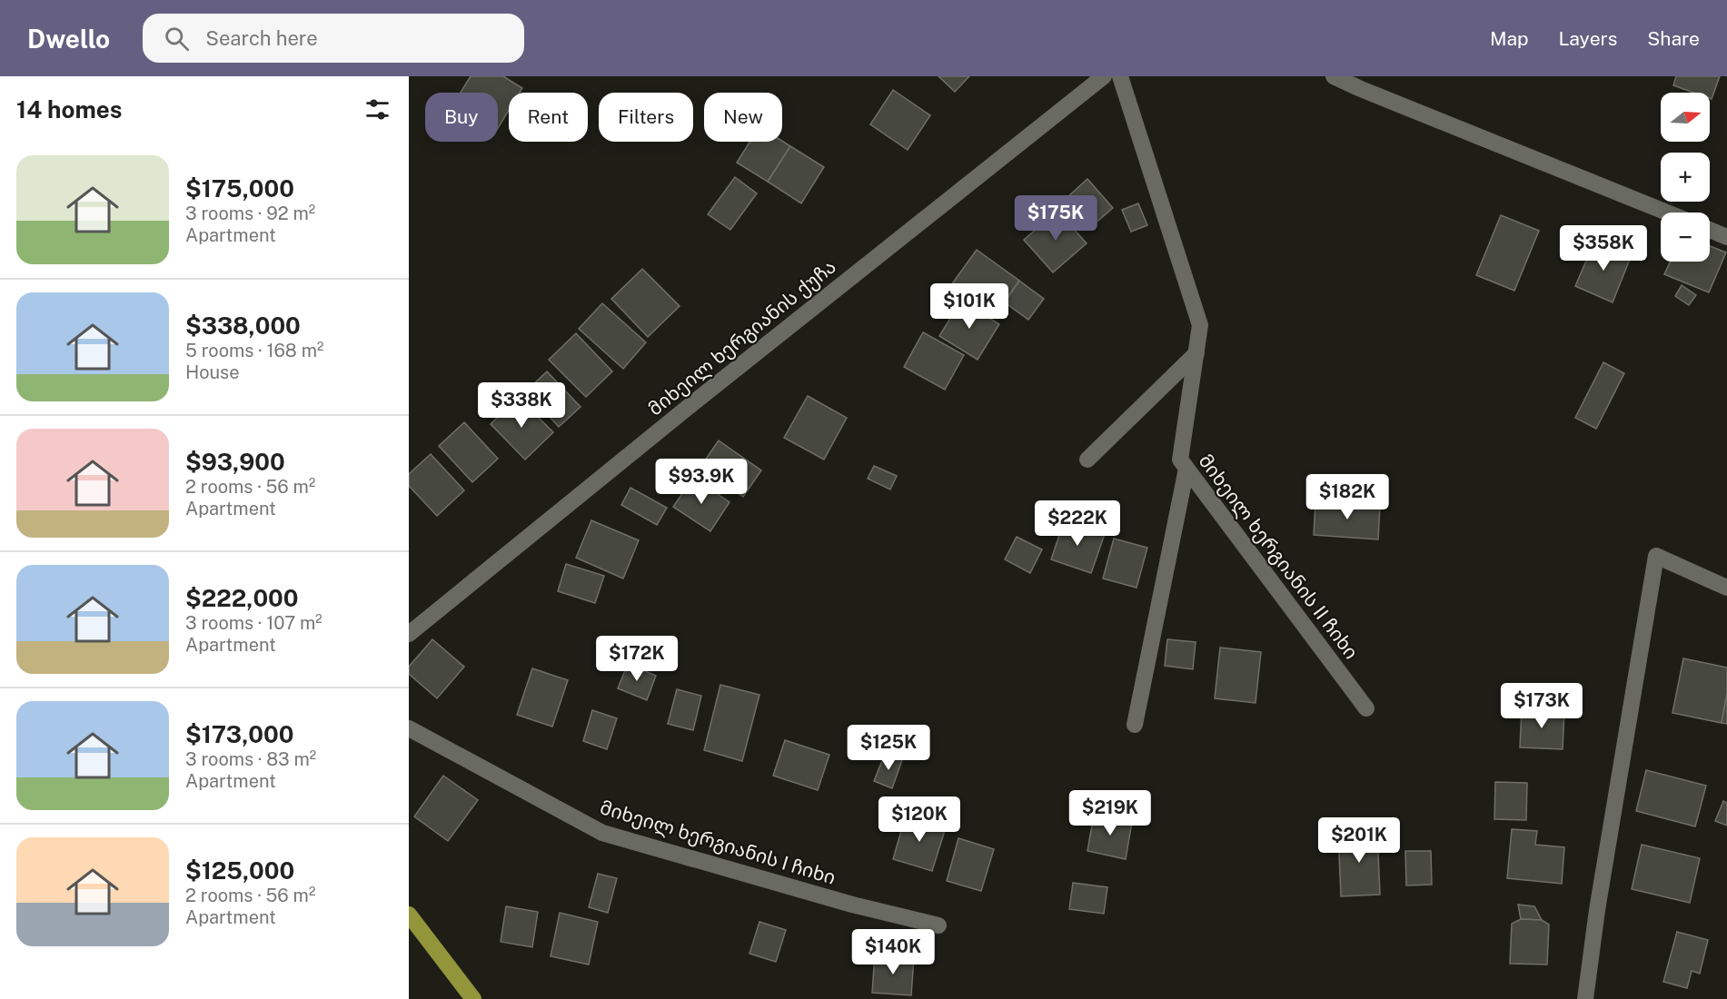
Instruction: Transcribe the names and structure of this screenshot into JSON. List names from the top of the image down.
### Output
{
  "streets": {
    "street": ["მიხეილ ხერგიანის ქუჩა", "მიხეილ ხერგიანის II ჩიხი", "მიხეილ ხერგიანის I ჩიხი"]
  },
  "north": "right",
  "page": {
    "header": "Dwello",
    "search": "Search here",
    "nav": ["Map", "Layers", "Share"],
    "heading": "14 homes",
    "map_buttons": ["+", "−"],
    "chip": [
      "Buy",
      "Rent",
      "Filters",
      "New"
    ],
    "list": [
      {
        "name": "$175,000",
        "note": "3 rooms · 92 m² · Apartment"
      },
      {
        "name": "$338,000",
        "note": "5 rooms · 168 m² · House"
      },
      {
        "name": "$93,900",
        "note": "2 rooms · 56 m² · Apartment"
      },
      {
        "name": "$222,000",
        "note": "3 rooms · 107 m² · Apartment"
      },
      {
        "name": "$173,000",
        "note": "3 rooms · 83 m² · Apartment"
      },
      {
        "name": "$125,000",
        "note": "2 rooms · 56 m² · Apartment"
      }
    ],
    "price": [
      "$175K",
      "$358K",
      "$101K",
      "$338K",
      "$93.9K",
      "$182K",
      "$222K",
      "$172K",
      "$173K",
      "$125K",
      "$219K",
      "$120K",
      "$201K",
      "$140K"
    ]
  }
}
